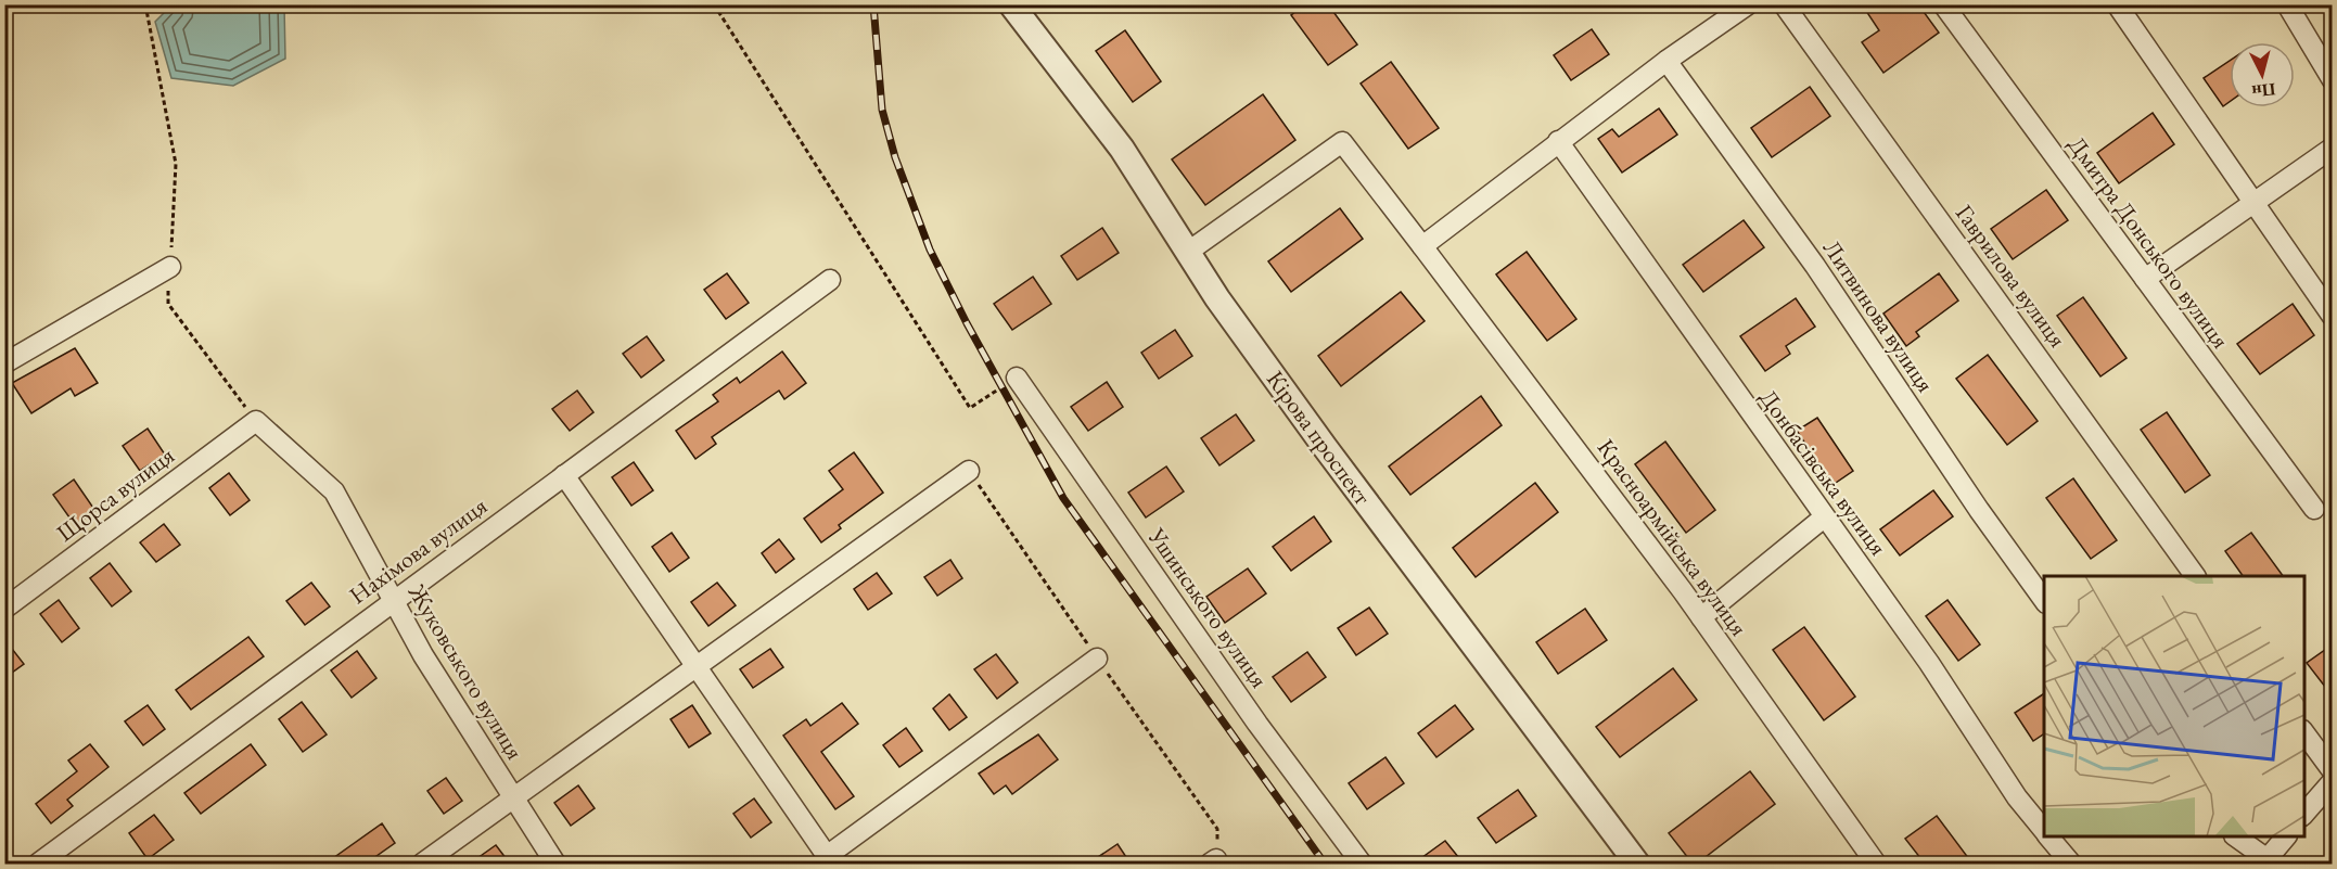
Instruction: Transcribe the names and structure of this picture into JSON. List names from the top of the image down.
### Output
{
  "streets": {
    "street": [
      "Дмитра Донського вулиця",
      "Гаврилова вулиця",
      "Литвинова вулиця",
      "Кірова проспект",
      "Донбасівська вулиця",
      "Щорса вулиця",
      "Красноармійська вулиця",
      "Нахімова вулиця",
      "Ушинського вулиця",
      "Жуковського вулиця"
    ]
  },
  "crossings": [
    ["Кірова проспект", "Красноармійська вулиця"],
    ["Щорса вулиця", "Жуковського вулиця"],
    ["Нахімова вулиця", "Жуковського вулиця"]
  ],
  "north": "bottom"
}
